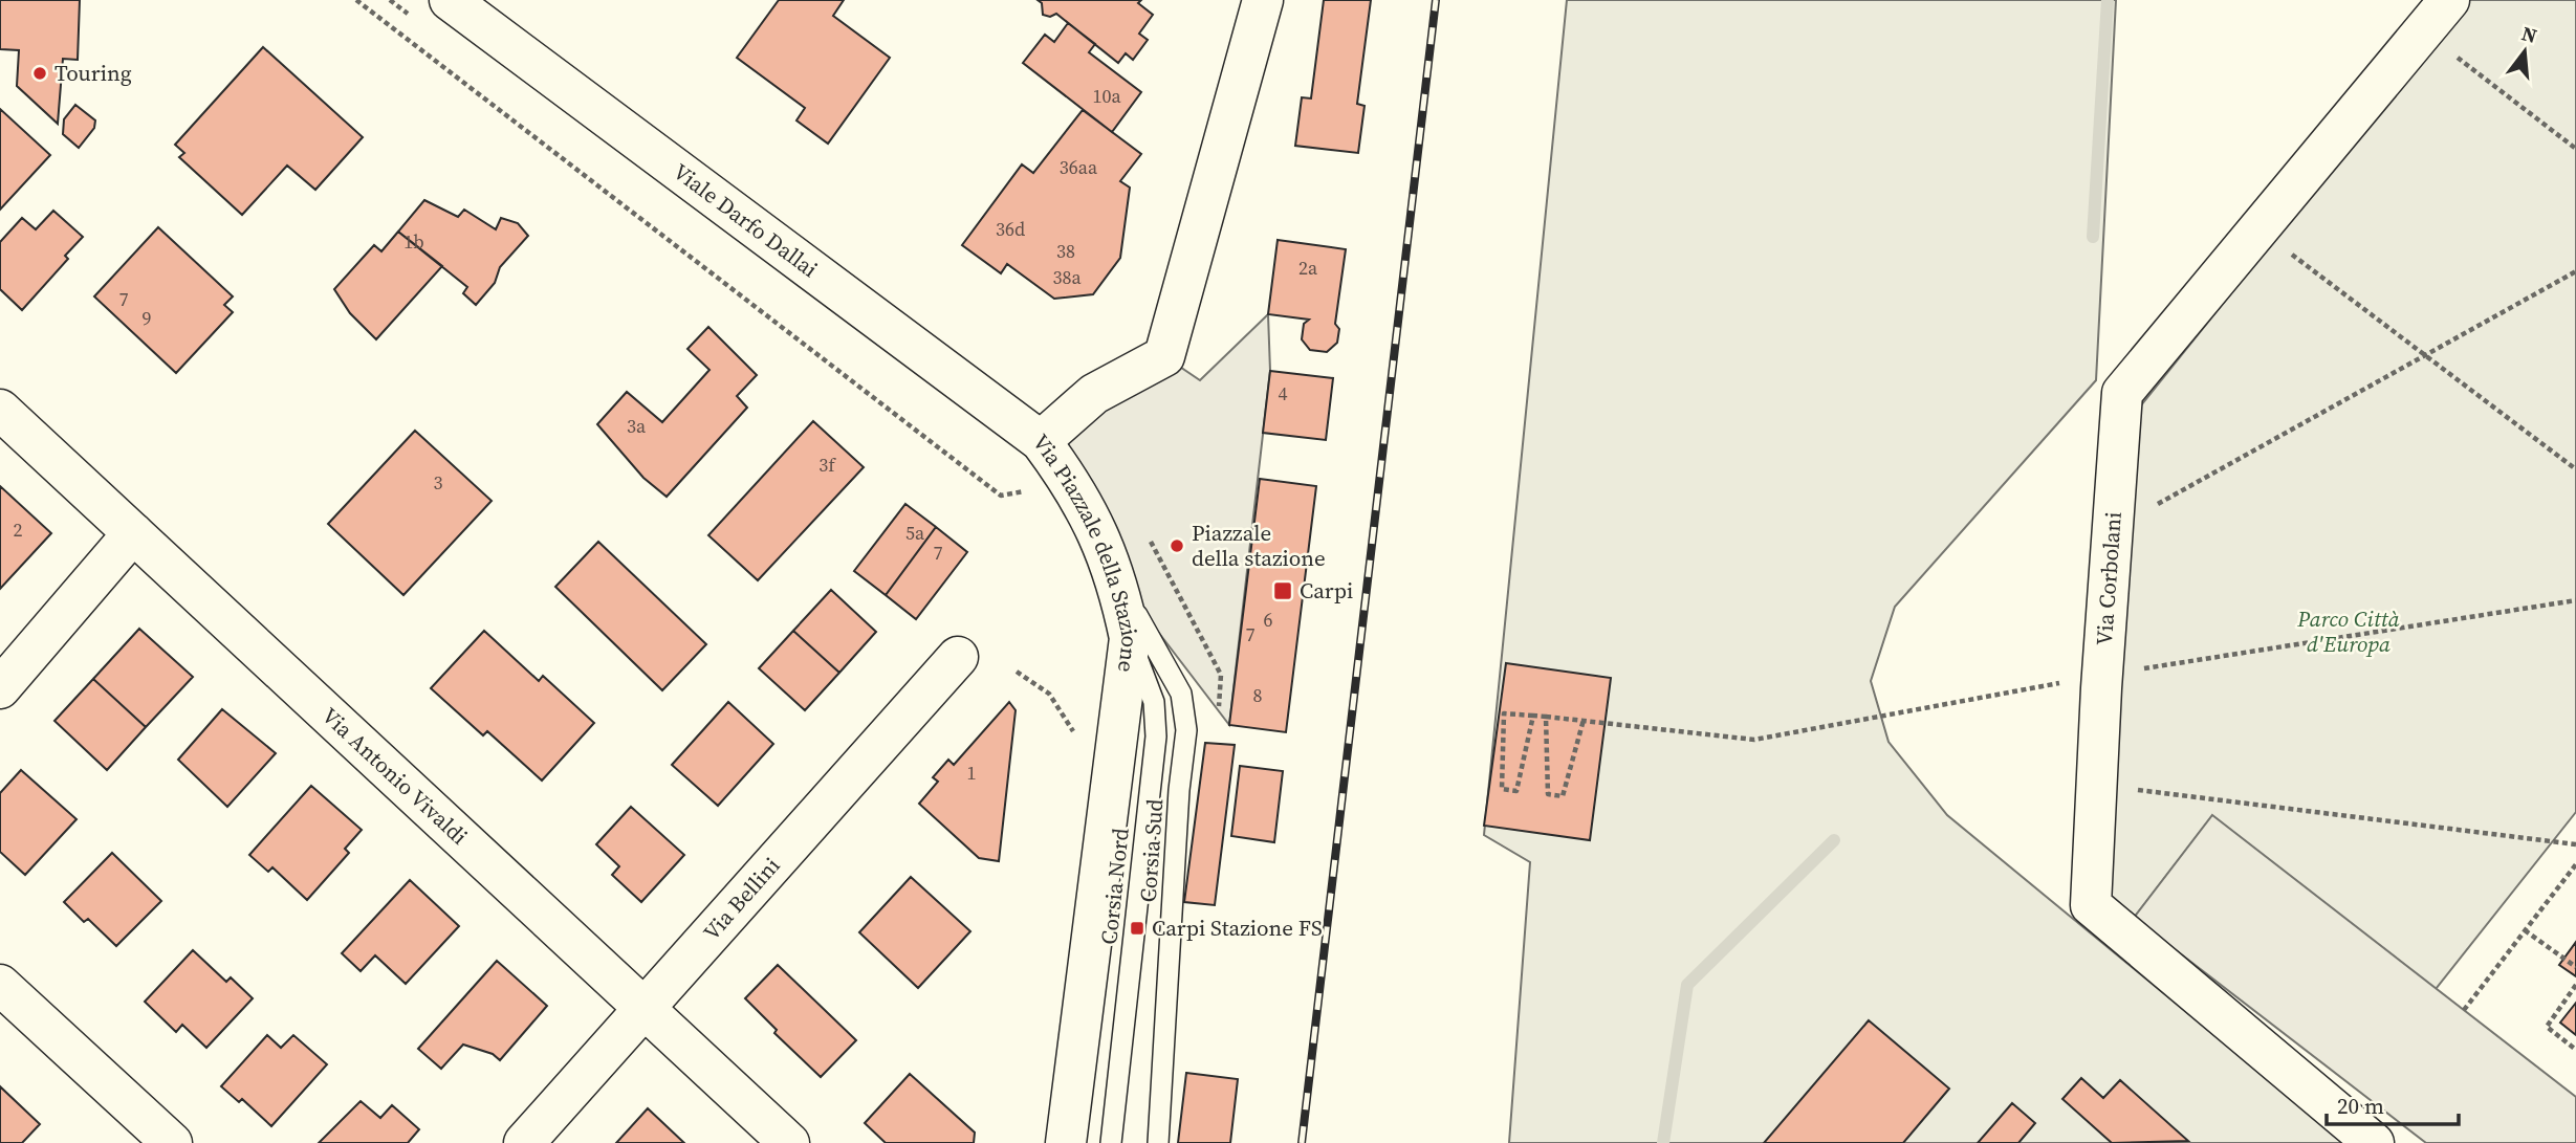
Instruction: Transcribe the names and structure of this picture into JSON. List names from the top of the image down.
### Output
{
  "streets": {
    "street": [
      "Viale Darfo Dallai",
      "Via Piazzale della Stazione",
      "Via Corbolani",
      "Via Antonio Vivaldi",
      "Via Bellini"
    ],
    "lane": ["Corsia Sud", "Corsia Nord"]
  },
  "crossings": [
    ["Viale Darfo Dallai", "Via Piazzale della Stazione"],
    ["Via Piazzale della Stazione", "Corsia Sud"],
    ["Via Piazzale della Stazione", "Corsia Nord"],
    ["Via Antonio Vivaldi", "Via Bellini"]
  ],
  "parks": ["Parco Città d'Europa"],
  "places": {
    "other": ["Touring", "Piazzale della stazione"],
    "transit": ["Carpi", "Carpi Stazione FS"]
  },
  "house_numbers": [
    "10a",
    "36aa",
    "36d",
    "1b",
    "38",
    "2a",
    "38a",
    "7",
    "9",
    "4",
    "3a",
    "3f",
    "3",
    "2",
    "5a",
    "7",
    "6",
    "7",
    "8",
    "1"
  ],
  "scale_bar": "20 m",
  "north": "top"
}
